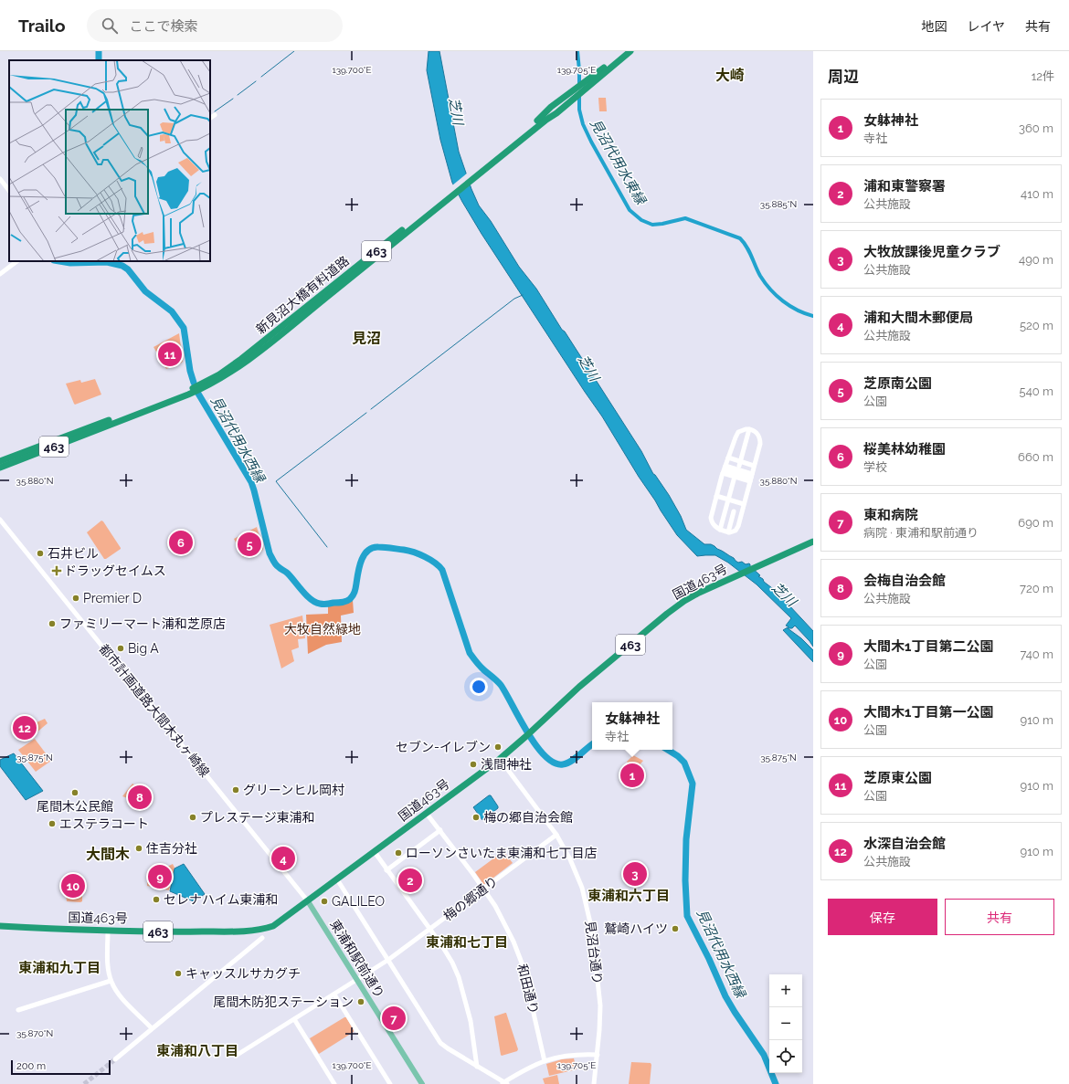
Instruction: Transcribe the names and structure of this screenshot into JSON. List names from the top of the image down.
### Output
{
  "streets": {
    "highway": ["463", "新見沼大橋有料道路", "国道463号"],
    "main road": ["東浦和駅前通り"],
    "street": [
      "都市計画道路大間木丸ヶ崎線",
      "梅の郷通り",
      "見沼台通り",
      "和田通り"
    ]
  },
  "crossings": [
    ["463", "新見沼大橋有料道路"],
    ["国道463号", "都市計画道路大間木丸ヶ崎線"],
    ["国道463号", "見沼台通り"],
    ["国道463号", "東浦和駅前通り"],
    ["国道463号", "和田通り"],
    ["都市計画道路大間木丸ヶ崎線", "東浦和駅前通り"],
    ["梅の郷通り", "見沼台通り"],
    ["梅の郷通り", "東浦和駅前通り"],
    ["梅の郷通り", "和田通り"]
  ],
  "districts": [
    "大崎",
    "見沼",
    "大間木",
    "東浦和六丁目",
    "東浦和七丁目",
    "東浦和九丁目",
    "東浦和八丁目"
  ],
  "water": ["芝川", "見沼代用水東縁", "見沼代用水西縁"],
  "parks": ["大牧自然緑地"],
  "places": {
    "other": [
      "石井ビル",
      "Premier D",
      "ファミリーマート浦和芝原店",
      "Big A",
      "セブン-イレブン",
      "浅間神社",
      "グリーンヒル岡村",
      "尾間木公民館",
      "プレステージ東浦和",
      "梅の郷自治会館",
      "エステラコート",
      "住吉分社",
      "ローソンさいたま東浦和七丁目店",
      "セレナハイム東浦和",
      "GALILEO",
      "鷲崎ハイツ",
      "キャッスルサカグチ",
      "尾間木防犯ステーション"
    ],
    "health": ["ドラッグセイムス"]
  },
  "scale_bar": "200 m",
  "page": {
    "header": "Trailo",
    "search": "ここで検索",
    "nav": ["地図", "レイヤ", "共有"],
    "heading": ["周辺", "12件"],
    "list": [
      {
        "mark": "1",
        "name": "女躰神社",
        "note": "寺社",
        "value": "360 m"
      },
      {
        "mark": "2",
        "name": "浦和東警察署",
        "note": "公共施設",
        "value": "410 m"
      },
      {
        "mark": "3",
        "name": "大牧放課後児童クラブ",
        "note": "公共施設",
        "value": "490 m"
      },
      {
        "mark": "4",
        "name": "浦和大間木郵便局",
        "note": "公共施設",
        "value": "520 m"
      },
      {
        "mark": "5",
        "name": "芝原南公園",
        "note": "公園",
        "value": "540 m"
      },
      {
        "mark": "6",
        "name": "桜美林幼稚園",
        "note": "学校",
        "value": "660 m"
      },
      {
        "mark": "7",
        "name": "東和病院",
        "note": "病院 · 東浦和駅前通り",
        "value": "690 m"
      },
      {
        "mark": "8",
        "name": "会梅自治会館",
        "note": "公共施設",
        "value": "720 m"
      },
      {
        "mark": "9",
        "name": "大間木1丁目第二公園",
        "note": "公園",
        "value": "740 m"
      },
      {
        "mark": "10",
        "name": "大間木1丁目第一公園",
        "note": "公園",
        "value": "910 m"
      },
      {
        "mark": "11",
        "name": "芝原東公園",
        "note": "公園",
        "value": "910 m"
      },
      {
        "mark": "12",
        "name": "水深自治会館",
        "note": "公共施設",
        "value": "910 m"
      }
    ],
    "pins": [
      "11",
      "6",
      "5",
      "12",
      "1",
      "8",
      "4",
      "3",
      "9",
      "2",
      "10",
      "7"
    ],
    "popup": ["女躰神社", "寺社"],
    "buttons": ["保存", "共有"],
    "map_buttons": ["+", "−"],
    "scale": "200 m"
  },
  "coordinates": [
    "139.700°E",
    "139.705°E",
    "35.885°N",
    "35.880°N",
    "35.875°N",
    "35.870°N"
  ]
}
